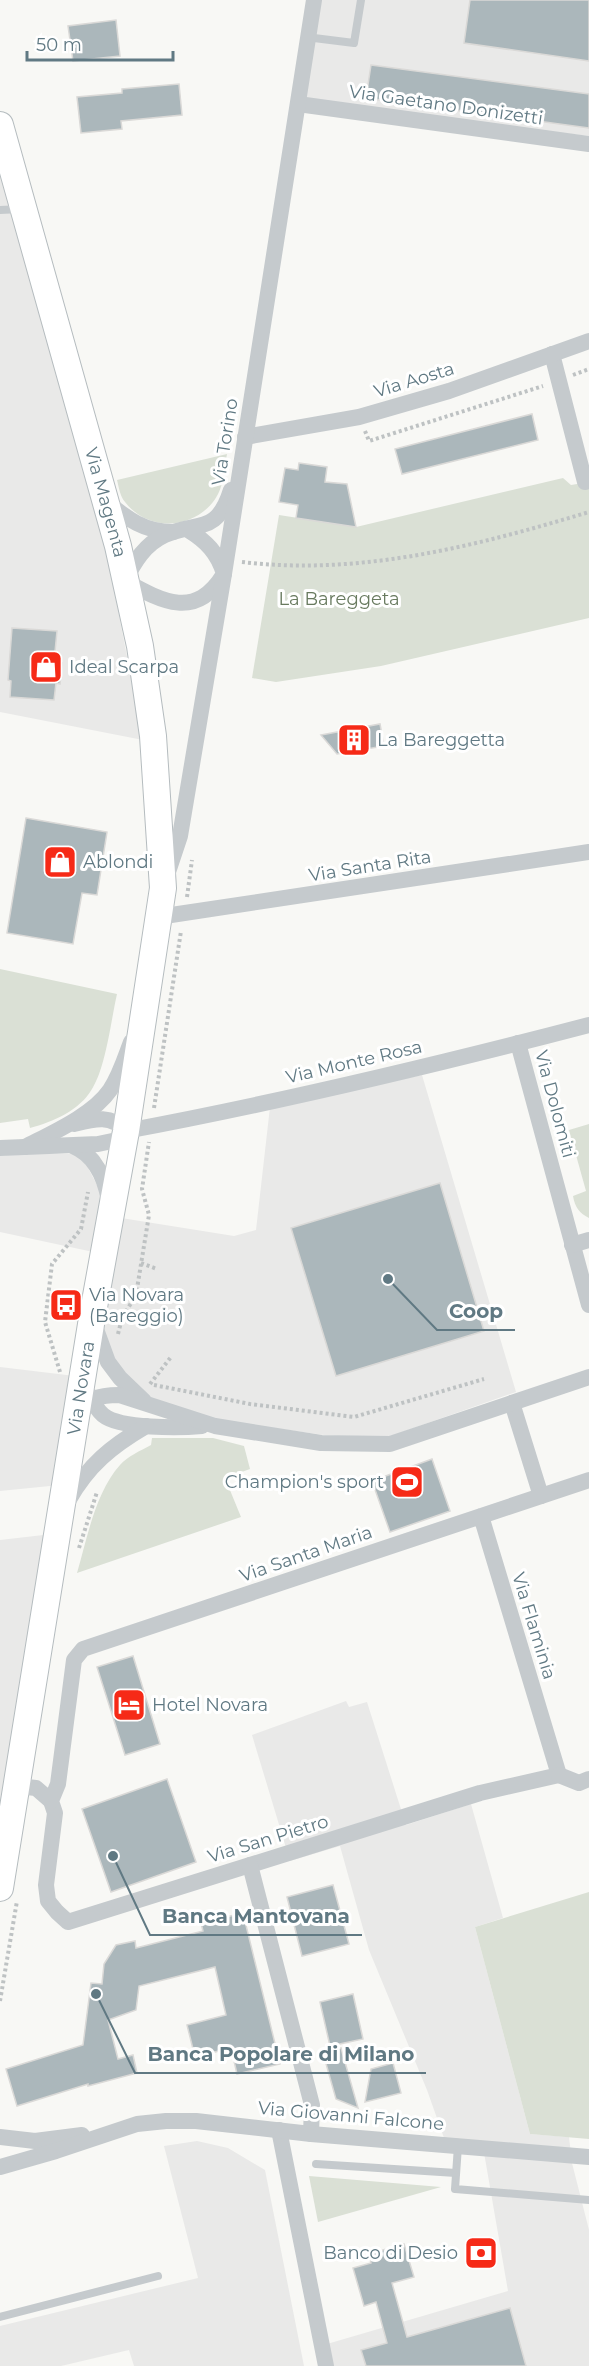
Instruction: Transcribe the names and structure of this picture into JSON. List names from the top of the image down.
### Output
{
  "streets": {
    "main road": ["Via Magenta", "Via Novara"],
    "street": [
      "Via Gaetano Donizetti",
      "Via Aosta",
      "Via Torino",
      "Via Santa Rita",
      "Via Monte Rosa",
      "Via Dolomiti",
      "Via Santa Maria",
      "Via Flaminia",
      "Via San Pietro",
      "Via Giovanni Falcone"
    ]
  },
  "crossings": [
    ["Via Gaetano Donizetti", "Via Torino"],
    ["Via Aosta", "Via Torino"],
    ["Via Torino", "Via Magenta"],
    ["Via Torino", "Via Novara"],
    ["Via Magenta", "Via Novara"],
    ["Via Santa Rita", "Via Novara"],
    ["Via Monte Rosa", "Via Dolomiti"],
    ["Via Monte Rosa", "Via Novara"],
    ["Via Santa Maria", "Via Flaminia"],
    ["Via Santa Maria", "Via San Pietro"],
    ["Via Flaminia", "Via San Pietro"]
  ],
  "parks": ["La Bareggeta"],
  "places": {
    "shop": ["Ideal Scarpa", "Ablondi"],
    "building": ["La Bareggetta"],
    "other": ["Coop", "Banca Mantovana", "Banca Popolare di Milano"],
    "bus stop": ["Via Novara (Bareggio)"],
    "sports": ["Champion's sport"],
    "hotel": ["Hotel Novara"],
    "bank": ["Banco di Desio"]
  },
  "scale_bar": "50 m"
}
